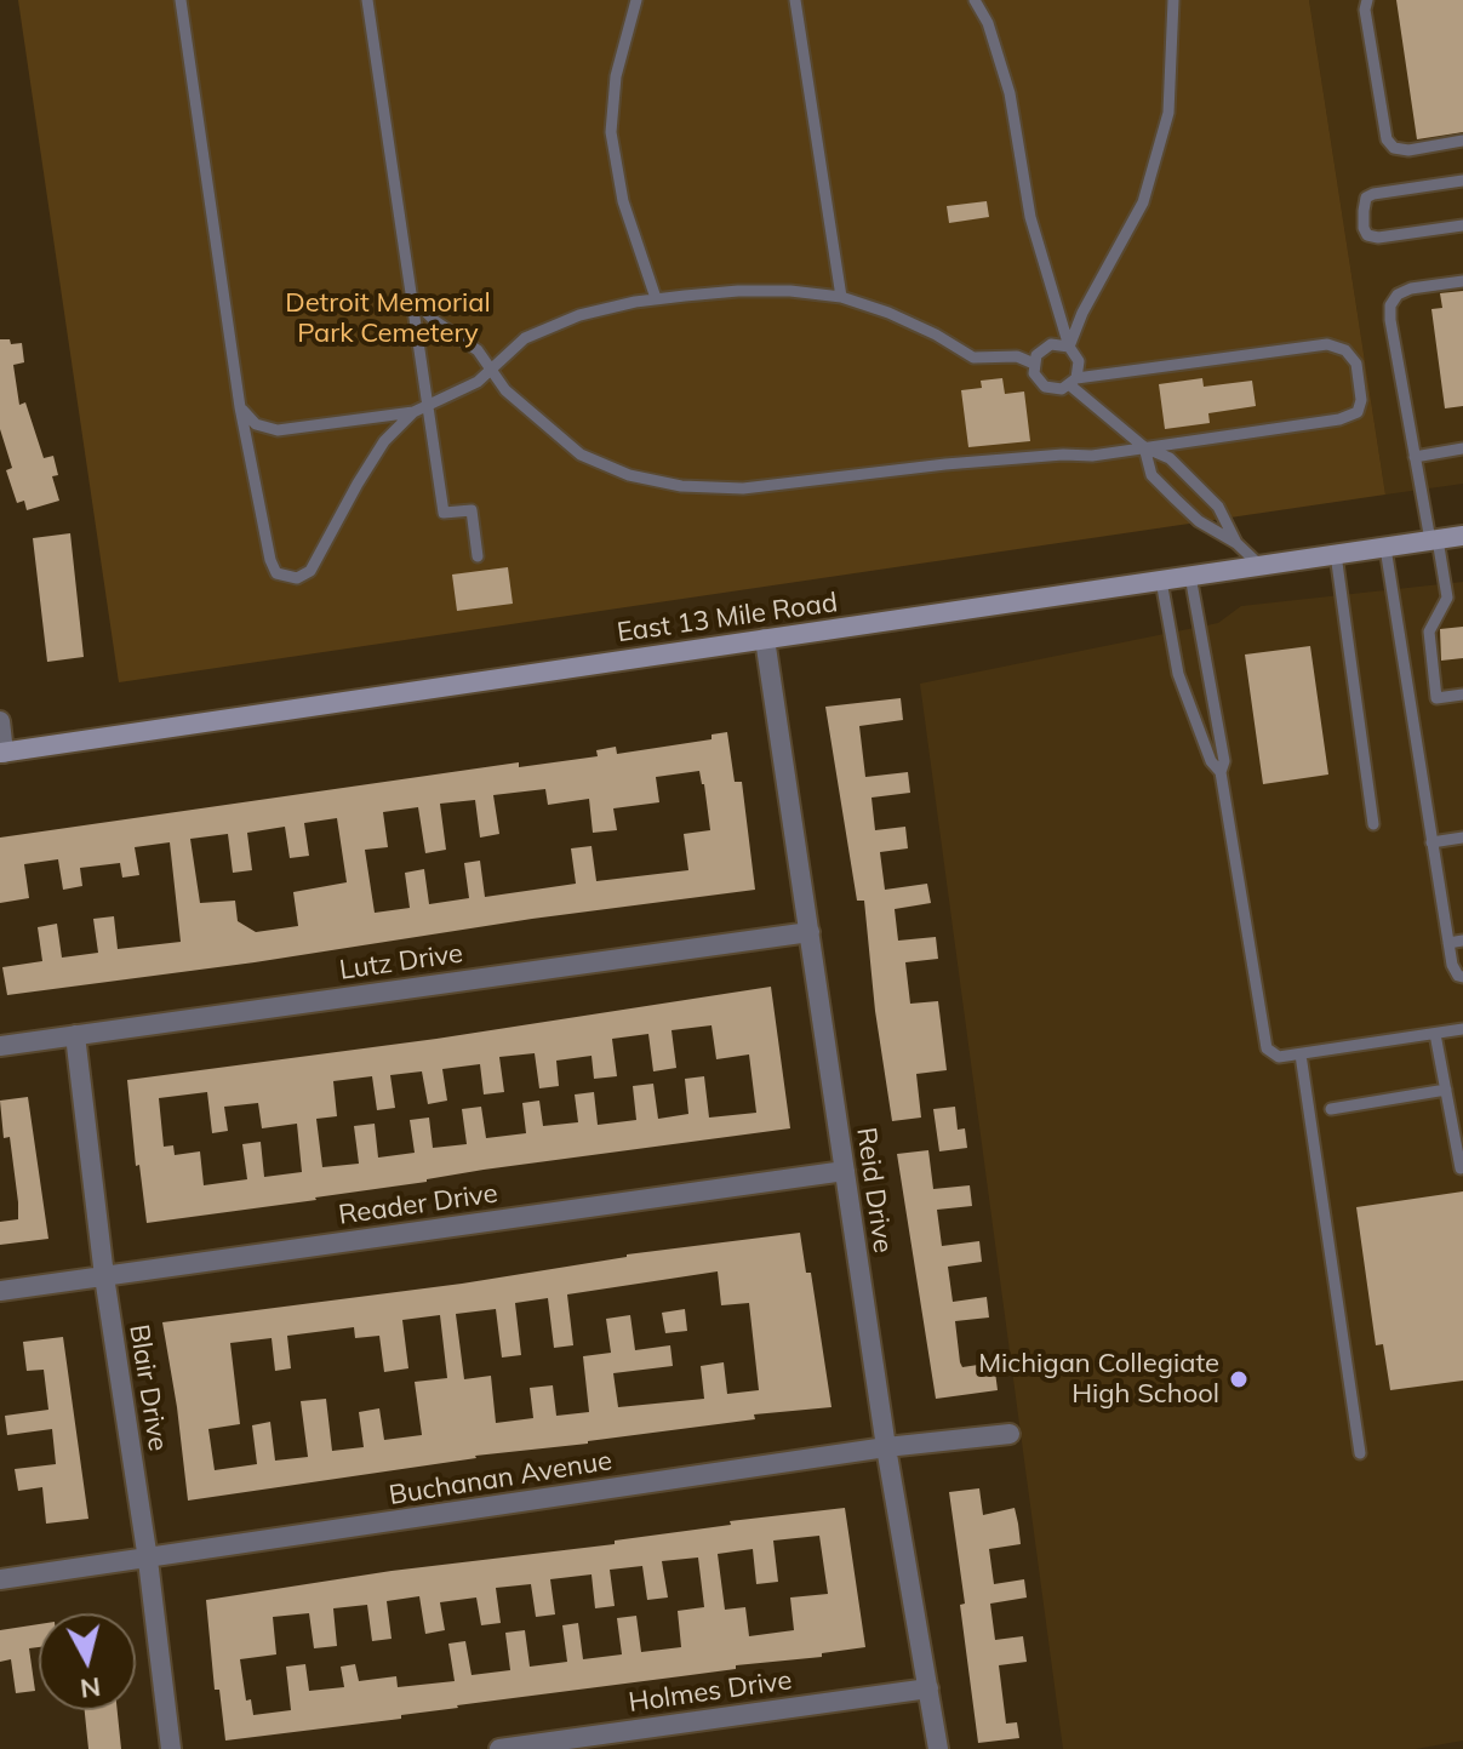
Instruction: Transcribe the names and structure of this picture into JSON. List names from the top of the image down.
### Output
{
  "streets": {
    "main road": ["East 13 Mile Road"],
    "street": [
      "Lutz Drive",
      "Reid Drive",
      "Reader Drive",
      "Blair Drive",
      "Buchanan Avenue",
      "Holmes Drive"
    ]
  },
  "crossings": [
    ["East 13 Mile Road", "Reid Drive"],
    ["Lutz Drive", "Reid Drive"],
    ["Lutz Drive", "Blair Drive"],
    ["Reid Drive", "Reader Drive"],
    ["Reid Drive", "Buchanan Avenue"],
    ["Reid Drive", "Holmes Drive"],
    ["Reader Drive", "Blair Drive"],
    ["Blair Drive", "Buchanan Avenue"]
  ],
  "parks": ["Detroit Memorial Park Cemetery"],
  "places": ["Michigan Collegiate High School"],
  "north": "bottom"
}
